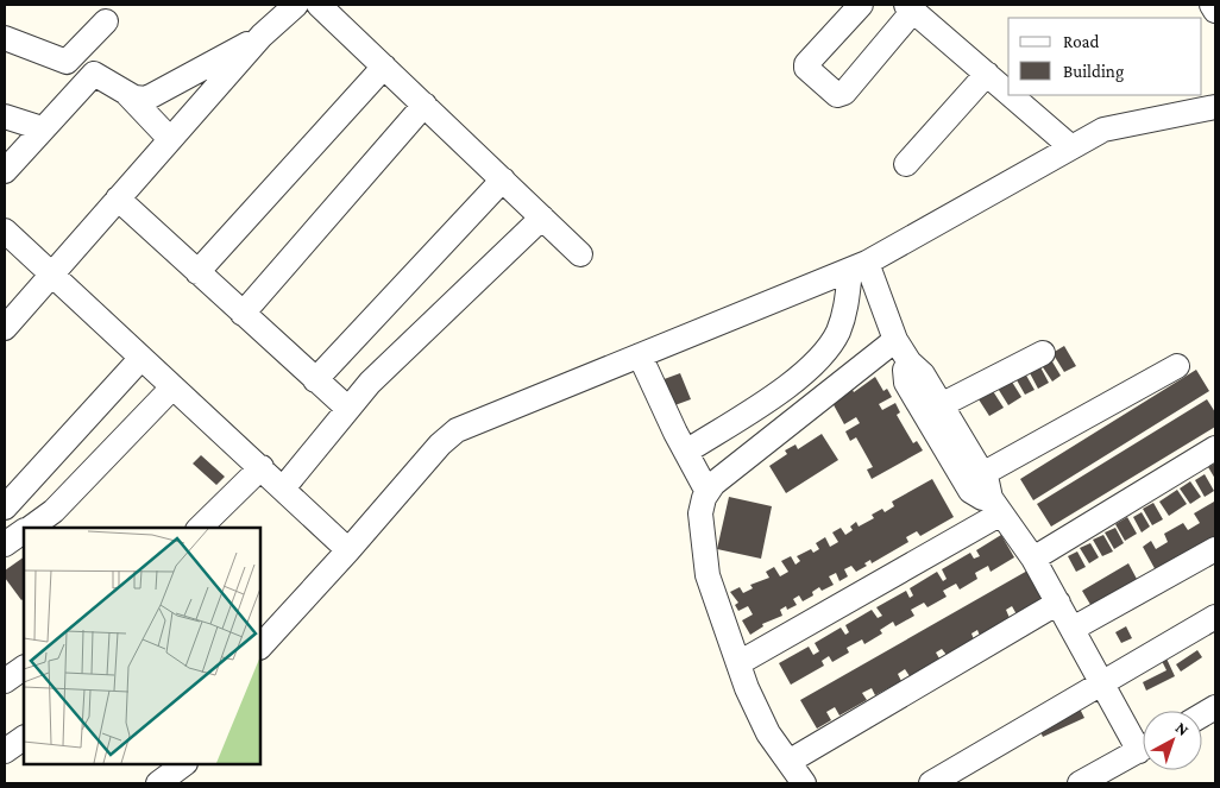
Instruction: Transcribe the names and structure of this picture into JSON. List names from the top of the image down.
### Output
{
  "legend": ["Road", "Building"],
  "north": "top right"
}
